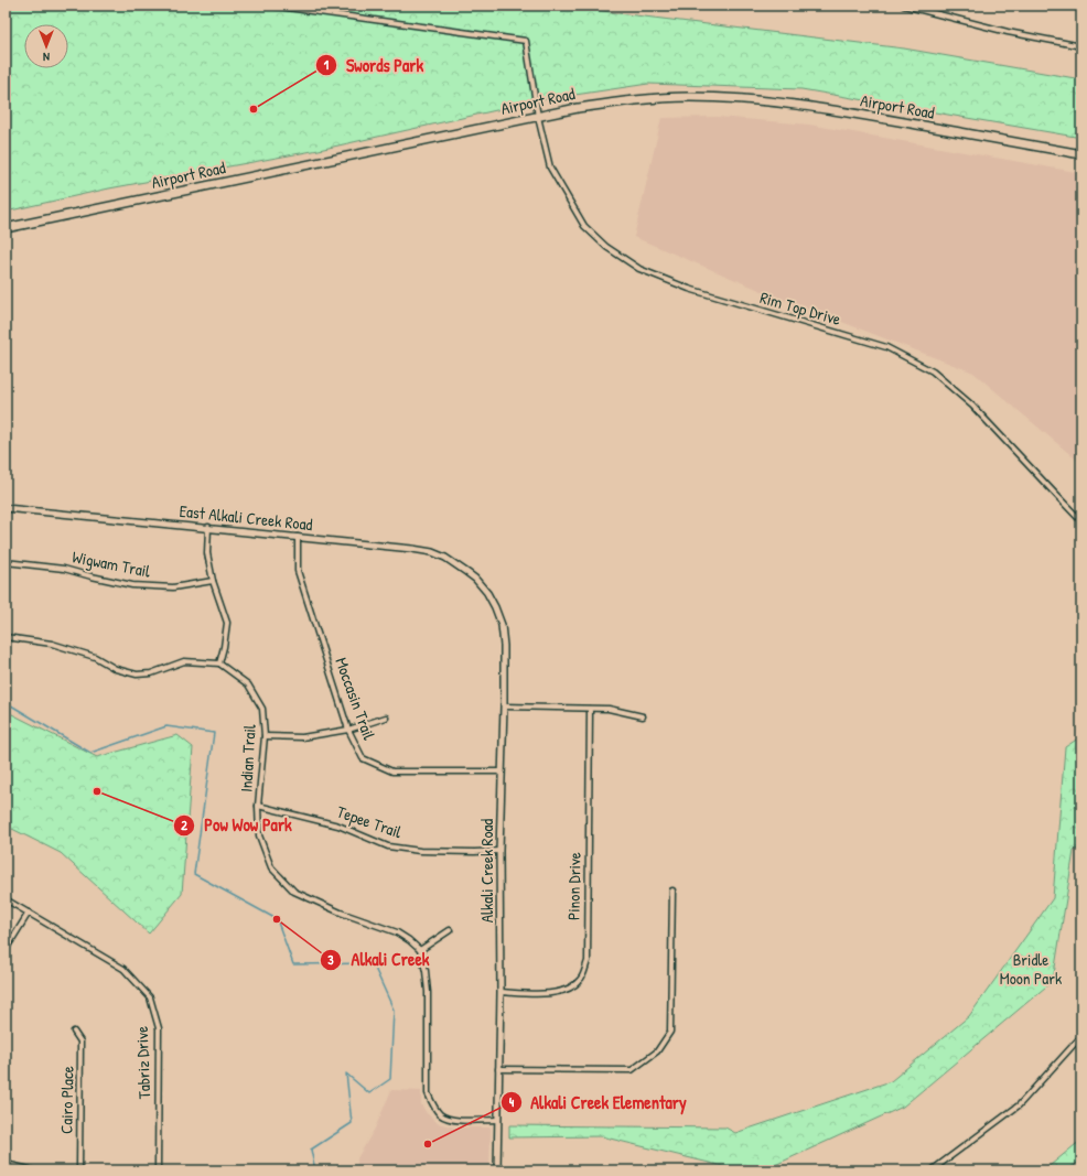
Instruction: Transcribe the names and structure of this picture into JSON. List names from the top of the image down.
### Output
{
  "streets": {
    "highway": ["Airport Road"],
    "street": [
      "Rim Top Drive",
      "East Alkali Creek Road",
      "Wigwam Trail",
      "Moccasin Trail",
      "Indian Trail",
      "Tepee Trail",
      "Alkali Creek Road",
      "Pinon Drive",
      "Tabriz Drive",
      "Cairo Place"
    ]
  },
  "crossings": [
    ["Airport Road", "Rim Top Drive"],
    ["East Alkali Creek Road", "Moccasin Trail"],
    ["East Alkali Creek Road", "Alkali Creek Road"],
    ["Moccasin Trail", "Alkali Creek Road"],
    ["Indian Trail", "Tepee Trail"],
    ["Tepee Trail", "Alkali Creek Road"],
    ["Alkali Creek Road", "Pinon Drive"]
  ],
  "parks": ["Bridle Moon Park"],
  "places": [
    "Swords Park",
    "Pow Wow Park",
    "Alkali Creek",
    "Alkali Creek Elementary"
  ],
  "north": "bottom"
}
